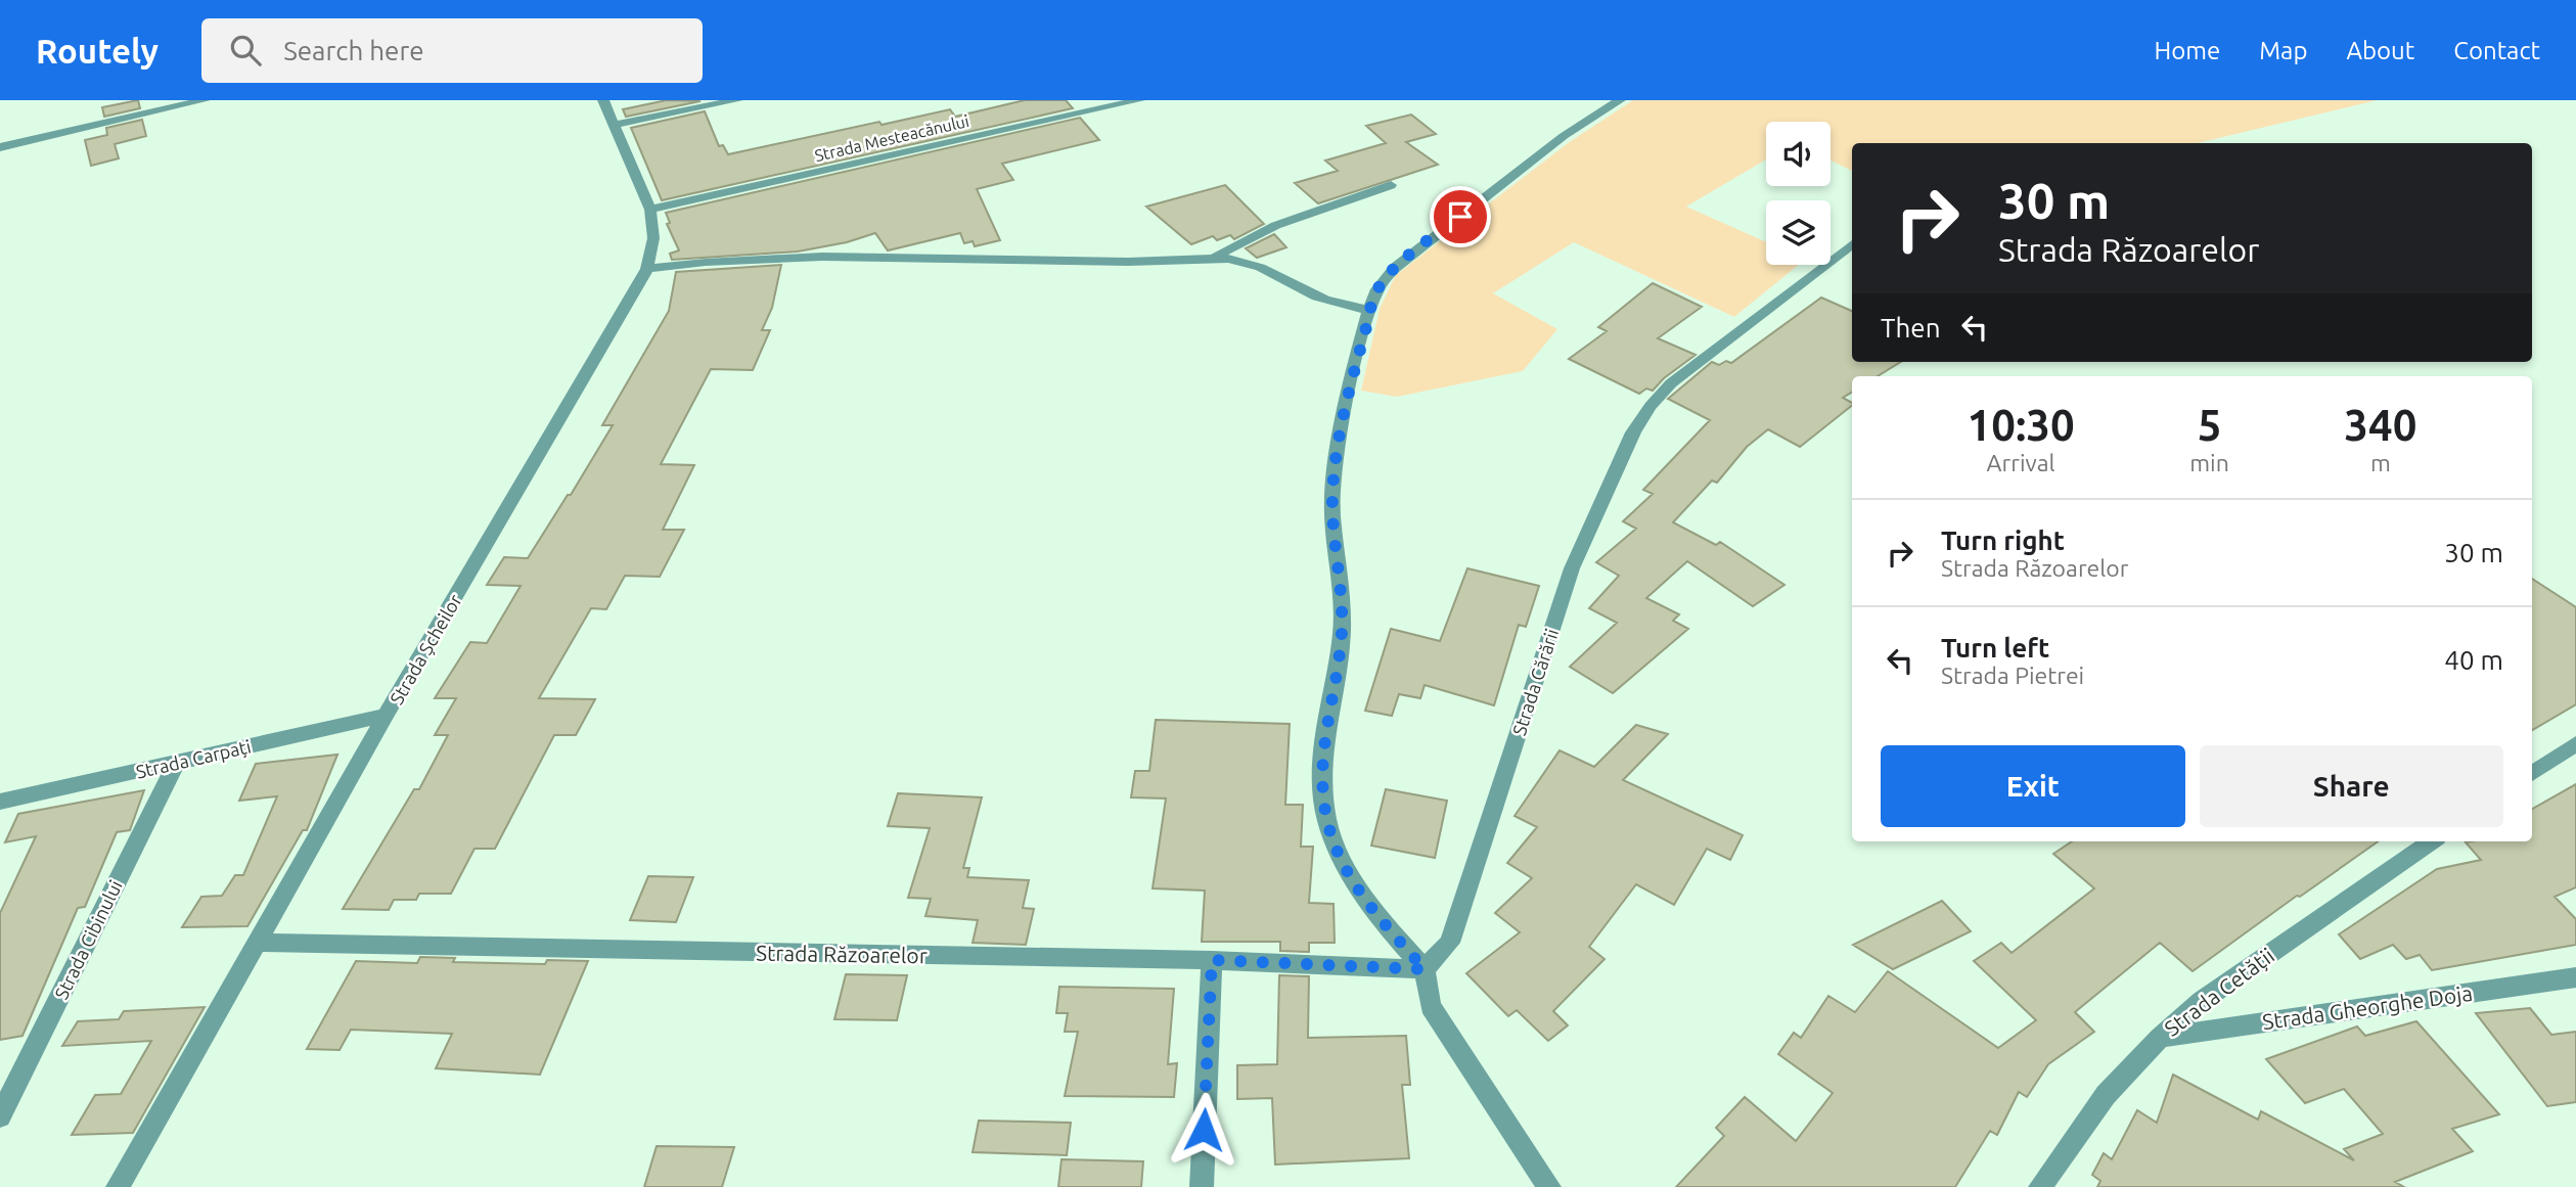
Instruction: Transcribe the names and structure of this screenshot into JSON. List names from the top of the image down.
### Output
{
  "streets": {
    "street": [
      "Strada Mesteacănului",
      "Strada Șcheilor",
      "Strada Cărării",
      "Strada Carpați",
      "Strada Cibinului",
      "Strada Răzoarelor",
      "Strada Cetății",
      "Strada Gheorghe Doja"
    ]
  },
  "crossings": [
    ["Strada Mesteacănului", "Strada Șcheilor"],
    ["Strada Șcheilor", "Strada Carpați"],
    ["Strada Șcheilor", "Strada Răzoarelor"],
    ["Strada Cărării", "Strada Răzoarelor"],
    ["Strada Carpați", "Strada Cibinului"],
    ["Strada Cetății", "Strada Gheorghe Doja"]
  ],
  "page": {
    "header": "Routely",
    "search": "Search here",
    "nav": [
      "Home",
      "Map",
      "About",
      "Contact"
    ],
    "turn": ["30 m", "Strada Răzoarelor"],
    "then": "Then",
    "eta": [
      "10:30",
      "Arrival",
      "5",
      "min",
      "340",
      "m"
    ],
    "list": [
      {
        "name": "Turn right",
        "note": "Strada Răzoarelor",
        "value": "30 m"
      },
      {
        "name": "Turn left",
        "note": "Strada Pietrei",
        "value": "40 m"
      }
    ],
    "buttons": ["Exit", "Share"]
  }
}
